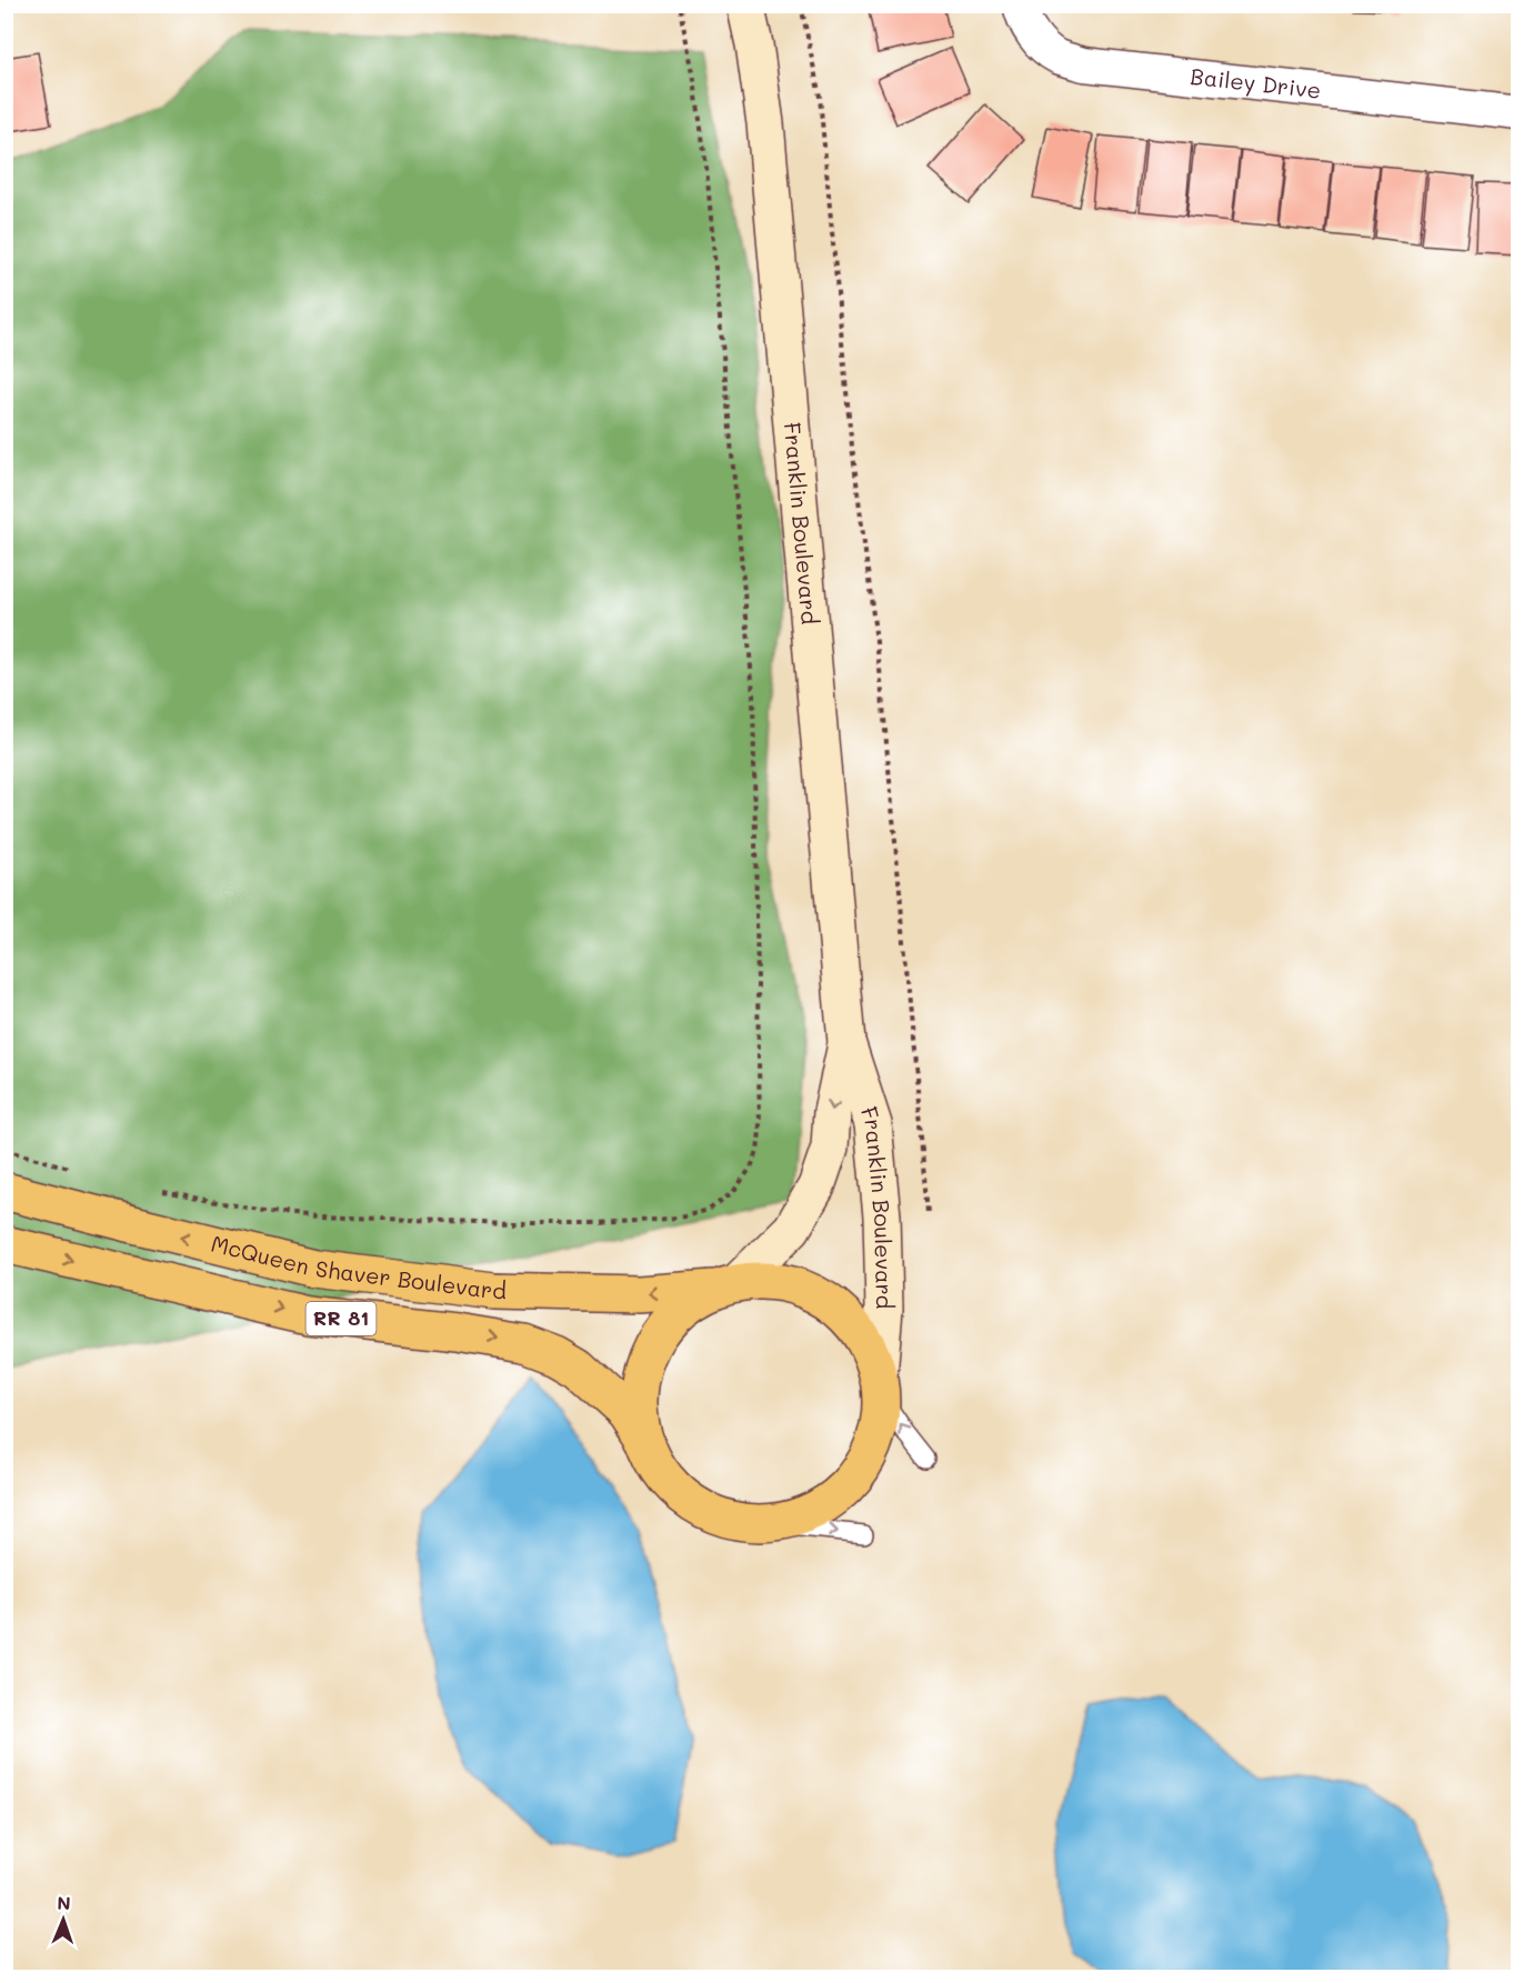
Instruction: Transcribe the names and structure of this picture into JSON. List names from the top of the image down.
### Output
{
  "streets": {
    "main road": ["Franklin Boulevard", "McQueen Shaver Boulevard", "RR 81"],
    "street": ["Bailey Drive"]
  },
  "crossings": [
    ["Franklin Boulevard", "McQueen Shaver Boulevard"]
  ],
  "north": "top"
}
